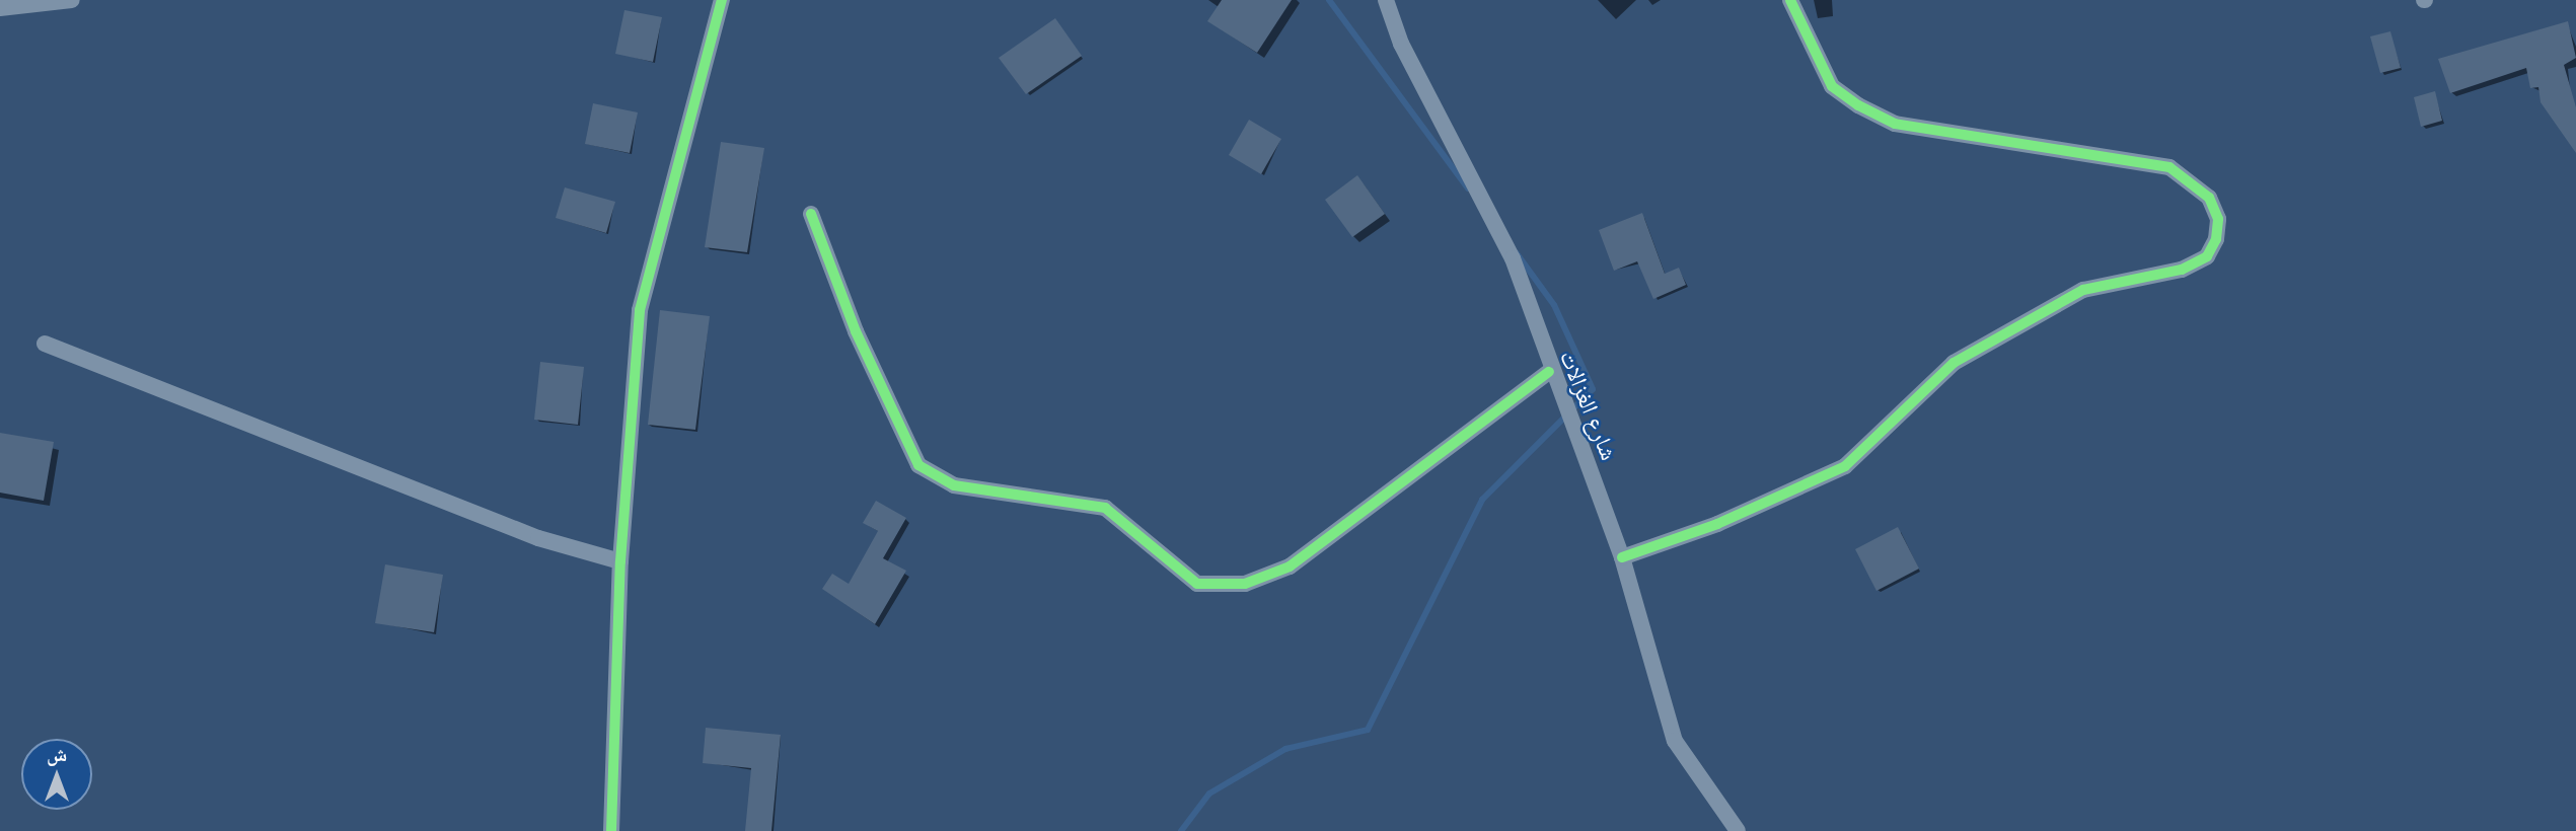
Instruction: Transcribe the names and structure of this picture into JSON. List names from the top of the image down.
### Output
{
  "streets": {
    "street": ["شارع الغزالات"]
  },
  "north": "top"
}
